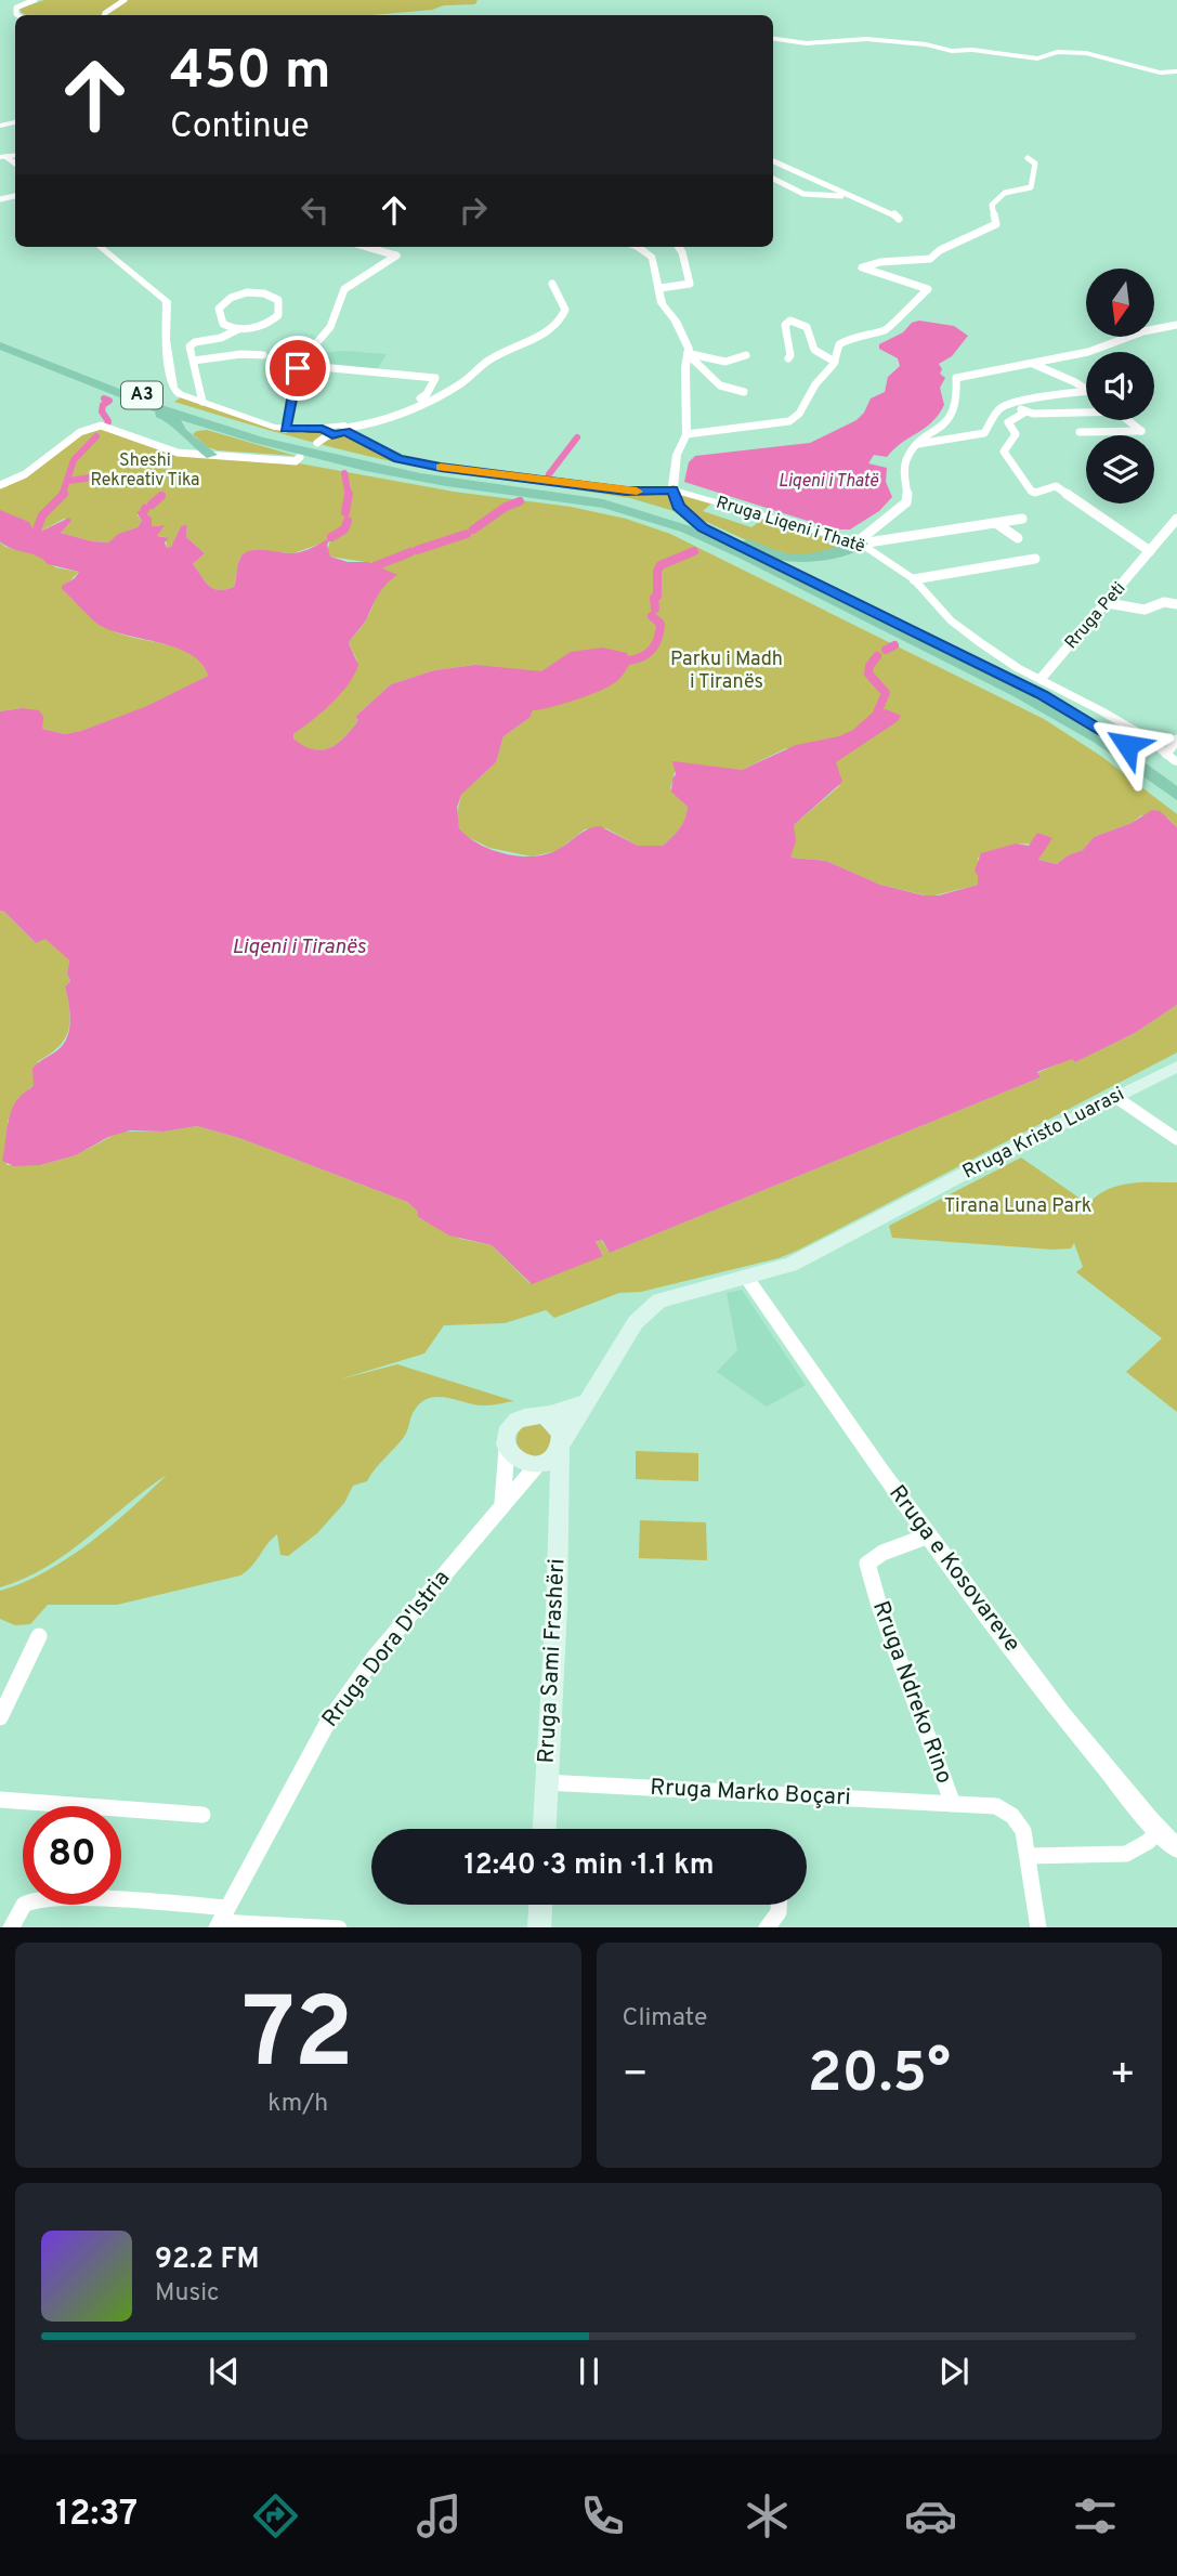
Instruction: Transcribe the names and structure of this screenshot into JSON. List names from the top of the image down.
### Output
{
  "streets": {
    "highway": ["A3"],
    "main road": ["Rruga Kristo Luarasi", "Rruga Sami Frashëri"],
    "street": [
      "Rruga Liqeni i Thatë",
      "Rruga Peti",
      "Rruga e Kosovareve",
      "Rruga Dora D'Istria",
      "Rruga Ndreko Rino",
      "Rruga Marko Boçari"
    ]
  },
  "crossings": [
    ["A3", "Rruga Liqeni i Thatë"],
    ["Rruga Liqeni i Thatë", "Rruga Peti"],
    ["Rruga Kristo Luarasi", "Rruga e Kosovareve"],
    ["Rruga Kristo Luarasi", "Rruga Dora D'Istria"],
    ["Rruga Kristo Luarasi", "Rruga Sami Frashëri"],
    ["Rruga e Kosovareve", "Rruga Ndreko Rino"],
    ["Rruga Dora D'Istria", "Rruga Sami Frashëri"],
    ["Rruga Sami Frashëri", "Rruga Marko Boçari"],
    ["Rruga Ndreko Rino", "Rruga Marko Boçari"]
  ],
  "water": ["Liqeni i Thatë", "Liqeni i Tiranës"],
  "parks": ["Sheshi Rekreativ Tika", "Parku i Madh i Tiranës", "Tirana Luna Park"],
  "north": "bottom",
  "page": {
    "turn": ["450 m", "Continue"],
    "limit": "80",
    "trip": "12:40 · 3 min · 1.1 km",
    "tile": [
      ["72", "km/h"],
      "Climate"
    ],
    "heat": ["−", "20.5°", "+"],
    "song": ["92.2 FM", "Music"],
    "tabs": "12:37"
  }
}
